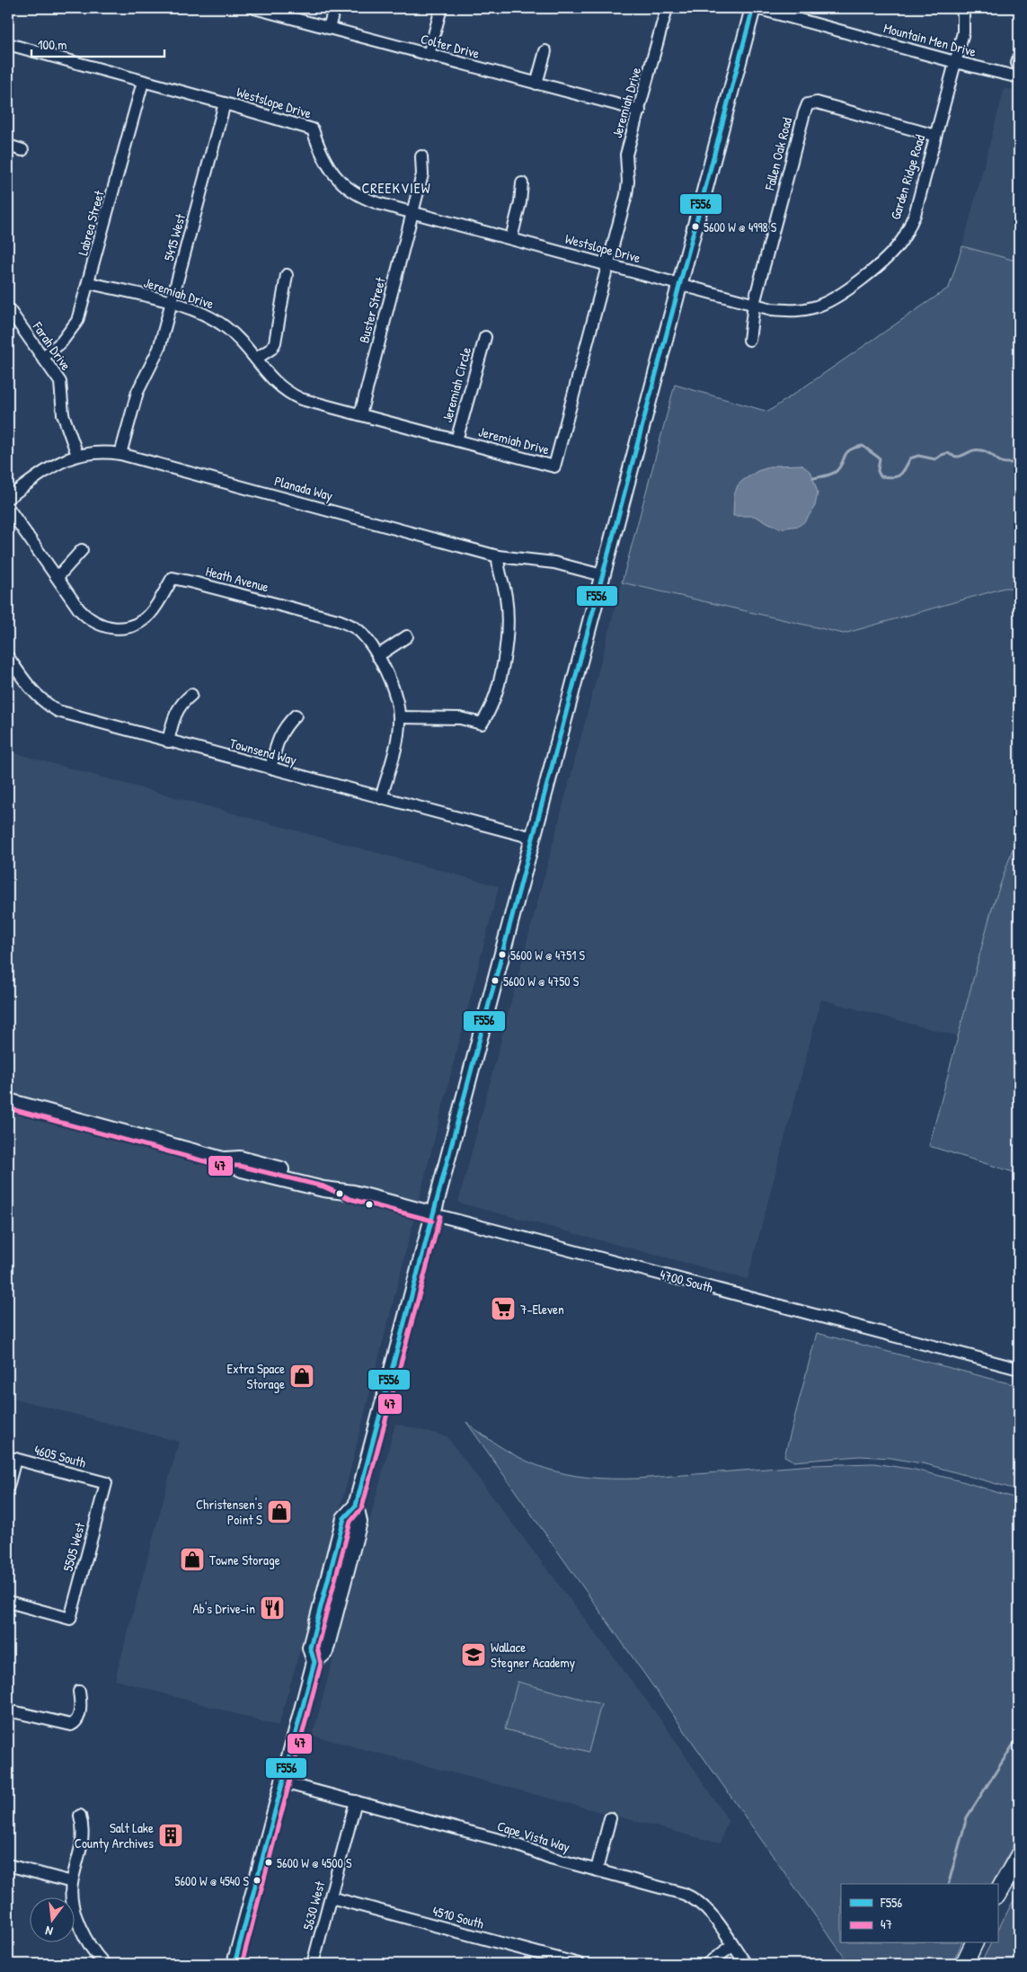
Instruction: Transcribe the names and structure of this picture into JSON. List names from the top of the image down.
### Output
{
  "streets": {
    "main road": ["4700 South"],
    "street": [
      "Mountain Men Drive",
      "Colter Drive",
      "Westslope Drive",
      "Jeremiah Drive",
      "Fallen Oak Road",
      "Garden Ridge Road",
      "Labrea Street",
      "5415 West",
      "Buster Street",
      "Farah Drive",
      "Jeremiah Circle",
      "Planada Way",
      "Heath Avenue",
      "Townsend Way",
      "4605 South",
      "5505 West",
      "Cape Vista Way",
      "5630 West",
      "4510 South"
    ]
  },
  "crossings": [
    ["Mountain Men Drive", "Garden Ridge Road"],
    ["Colter Drive", "Jeremiah Drive"],
    ["Westslope Drive", "Jeremiah Drive"],
    ["Westslope Drive", "Garden Ridge Road"],
    ["Westslope Drive", "Labrea Street"],
    ["Westslope Drive", "5415 West"],
    ["Westslope Drive", "Buster Street"],
    ["Jeremiah Drive", "Labrea Street"],
    ["Jeremiah Drive", "5415 West"],
    ["Jeremiah Drive", "Buster Street"],
    ["Jeremiah Drive", "Jeremiah Circle"],
    ["Fallen Oak Road", "Garden Ridge Road"],
    ["Labrea Street", "Farah Drive"],
    ["5415 West", "Planada Way"],
    ["Farah Drive", "Planada Way"],
    ["Heath Avenue", "Townsend Way"],
    ["4605 South", "5505 West"],
    ["Cape Vista Way", "5630 West"],
    ["5630 West", "4510 South"]
  ],
  "districts": ["CREEKVIEW"],
  "places": {
    "other": [
      "5600 W @ 4998 S",
      "5600 W @ 4751 S",
      "5600 W @ 4750 S",
      "5600 W @ 4500 S",
      "5600 W @ 4540 S"
    ],
    "supermarket": ["7-Eleven"],
    "shop": ["Extra Space Storage", "Christensen's Point S", "Towne Storage"],
    "restaurant": ["Ab's Drive-in"],
    "school or university": ["Wallace Stegner Academy"],
    "building": ["Salt Lake County Archives"]
  },
  "lines": ["transit line F556", "transit line 47"],
  "legend": ["F556", "47"],
  "scale_bar": "100 m",
  "north": "bottom"
}
